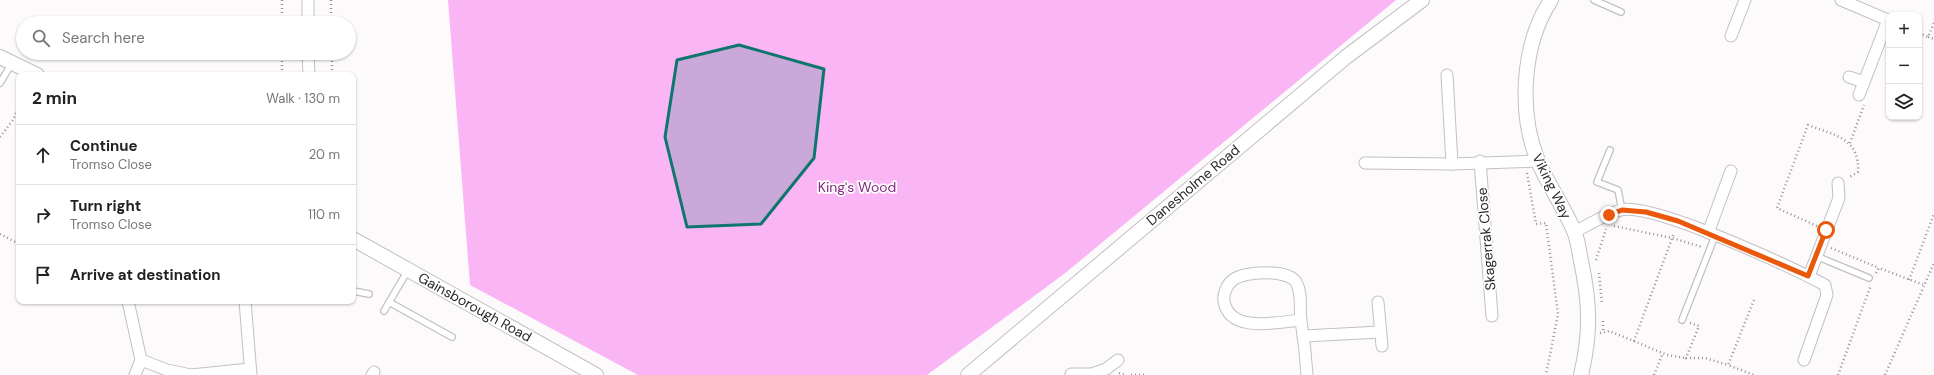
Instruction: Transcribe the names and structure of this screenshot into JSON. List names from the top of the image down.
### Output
{
  "streets": {
    "street": [
      "Danesholme Road",
      "Viking Way",
      "Skagerrak Close",
      "Gainsborough Road"
    ]
  },
  "parks": ["King's Wood"],
  "page": {
    "map_buttons": ["+", "−"],
    "search": "Search here",
    "heading": ["2 min", "Walk · 130 m"],
    "list": [
      ["Continue", "Tromso Close", "20 m"],
      ["Turn right", "Tromso Close", "110 m"],
      "Arrive at destination"
    ]
  }
}
